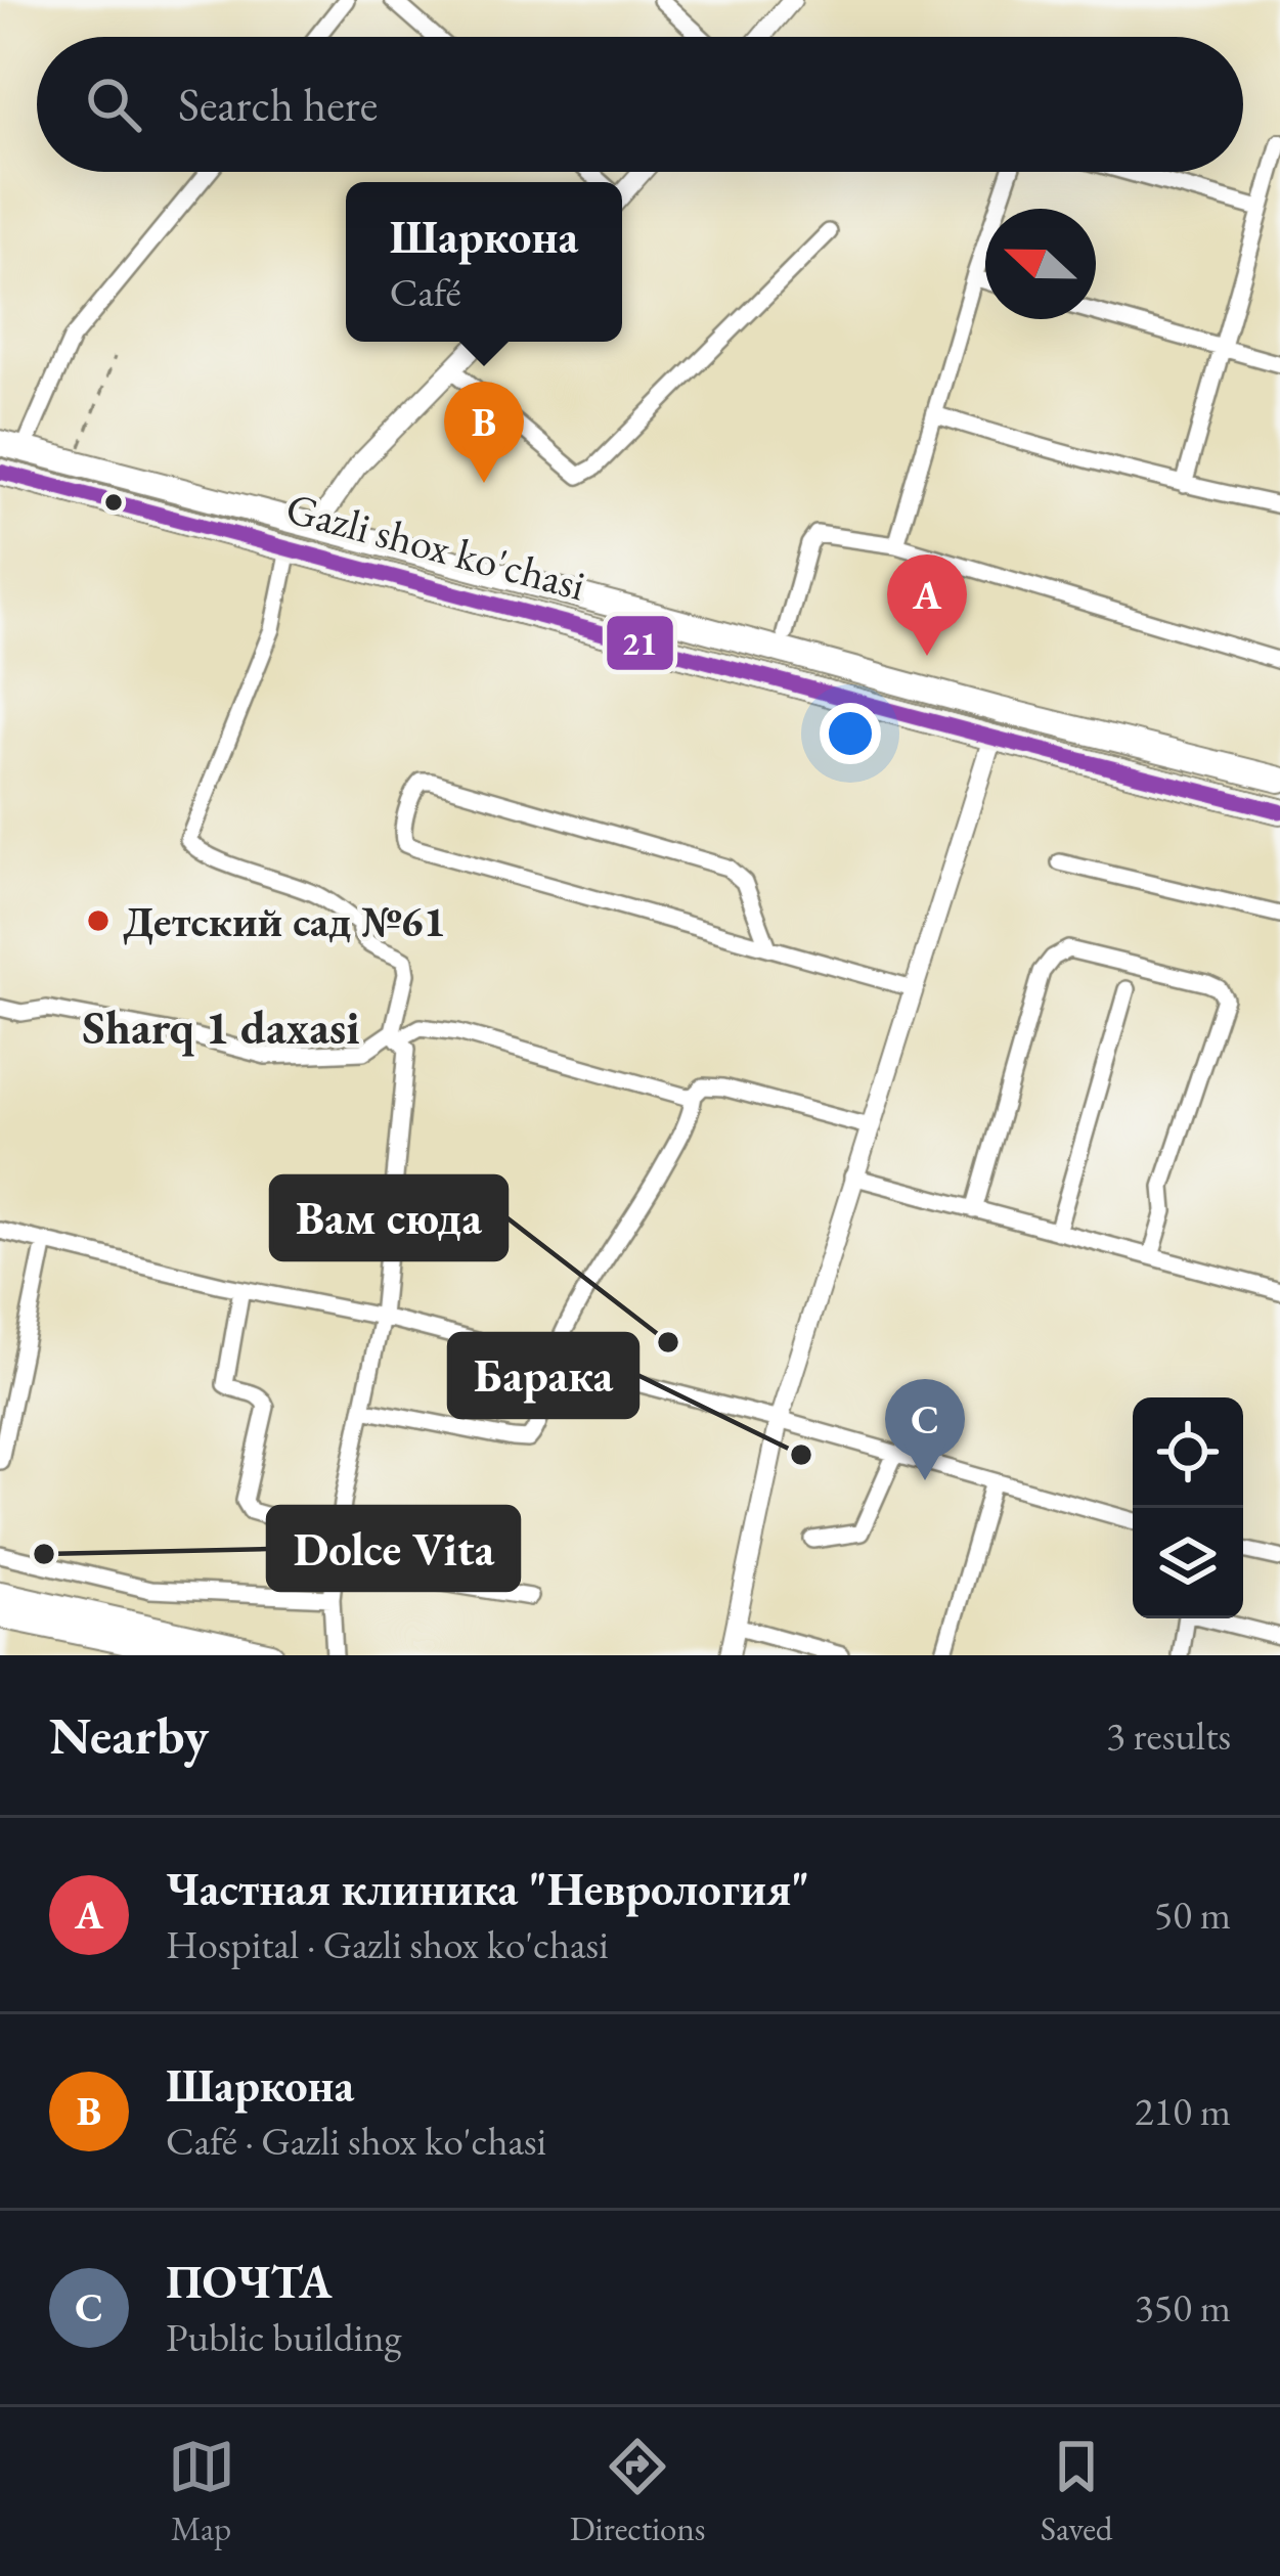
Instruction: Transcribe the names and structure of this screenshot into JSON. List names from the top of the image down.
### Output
{
  "streets": {
    "main road": ["Gazli shox ko'chasi"]
  },
  "districts": ["Sharq 1 daxasi"],
  "places": [
    "Детский сад №61",
    "Вам сюда",
    "Барака",
    "Dolce Vita"
  ],
  "lines": ["transit line 21"],
  "north": "left",
  "page": {
    "search": "Search here",
    "popup": ["Шаркона", "Café"],
    "pins": ["B", "A", "C"],
    "heading": ["Nearby", "3 results"],
    "list": [
      {
        "mark": "A",
        "name": "Частная клиника \"Неврология\"",
        "note": "Hospital · Gazli shox ko'chasi",
        "value": "50 m"
      },
      {
        "mark": "B",
        "name": "Шаркона",
        "note": "Café · Gazli shox ko'chasi",
        "value": "210 m"
      },
      {
        "mark": "C",
        "name": "ПОЧТА",
        "note": "Public building",
        "value": "350 m"
      }
    ],
    "nav": ["Map", "Directions", "Saved"]
  }
}
